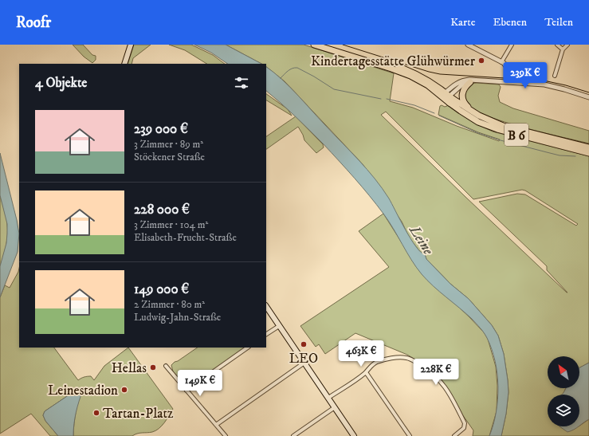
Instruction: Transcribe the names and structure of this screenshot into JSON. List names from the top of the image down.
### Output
{
  "streets": {
    "main road": ["B 6"]
  },
  "water": ["Leine"],
  "places": [
    "Kindertagesstätte Glühwürmer",
    "LEO",
    "Hellas",
    "Leinestadion",
    "Tartan-Platz"
  ],
  "north": "top left",
  "page": {
    "header": "Roofr",
    "nav": ["Karte", "Ebenen", "Teilen"],
    "price": [
      "239K €",
      "463K €",
      "228K €",
      "149K €"
    ],
    "heading": "4 Objekte",
    "list": [
      {
        "name": "239 000 €",
        "note": "3 Zimmer · 89 m² · Stöckener Straße"
      },
      {
        "name": "228 000 €",
        "note": "3 Zimmer · 104 m² · Elisabeth-Frucht-Straße"
      },
      {
        "name": "149 000 €",
        "note": "2 Zimmer · 80 m² · Ludwig-Jahn-Straße"
      }
    ]
  }
}
